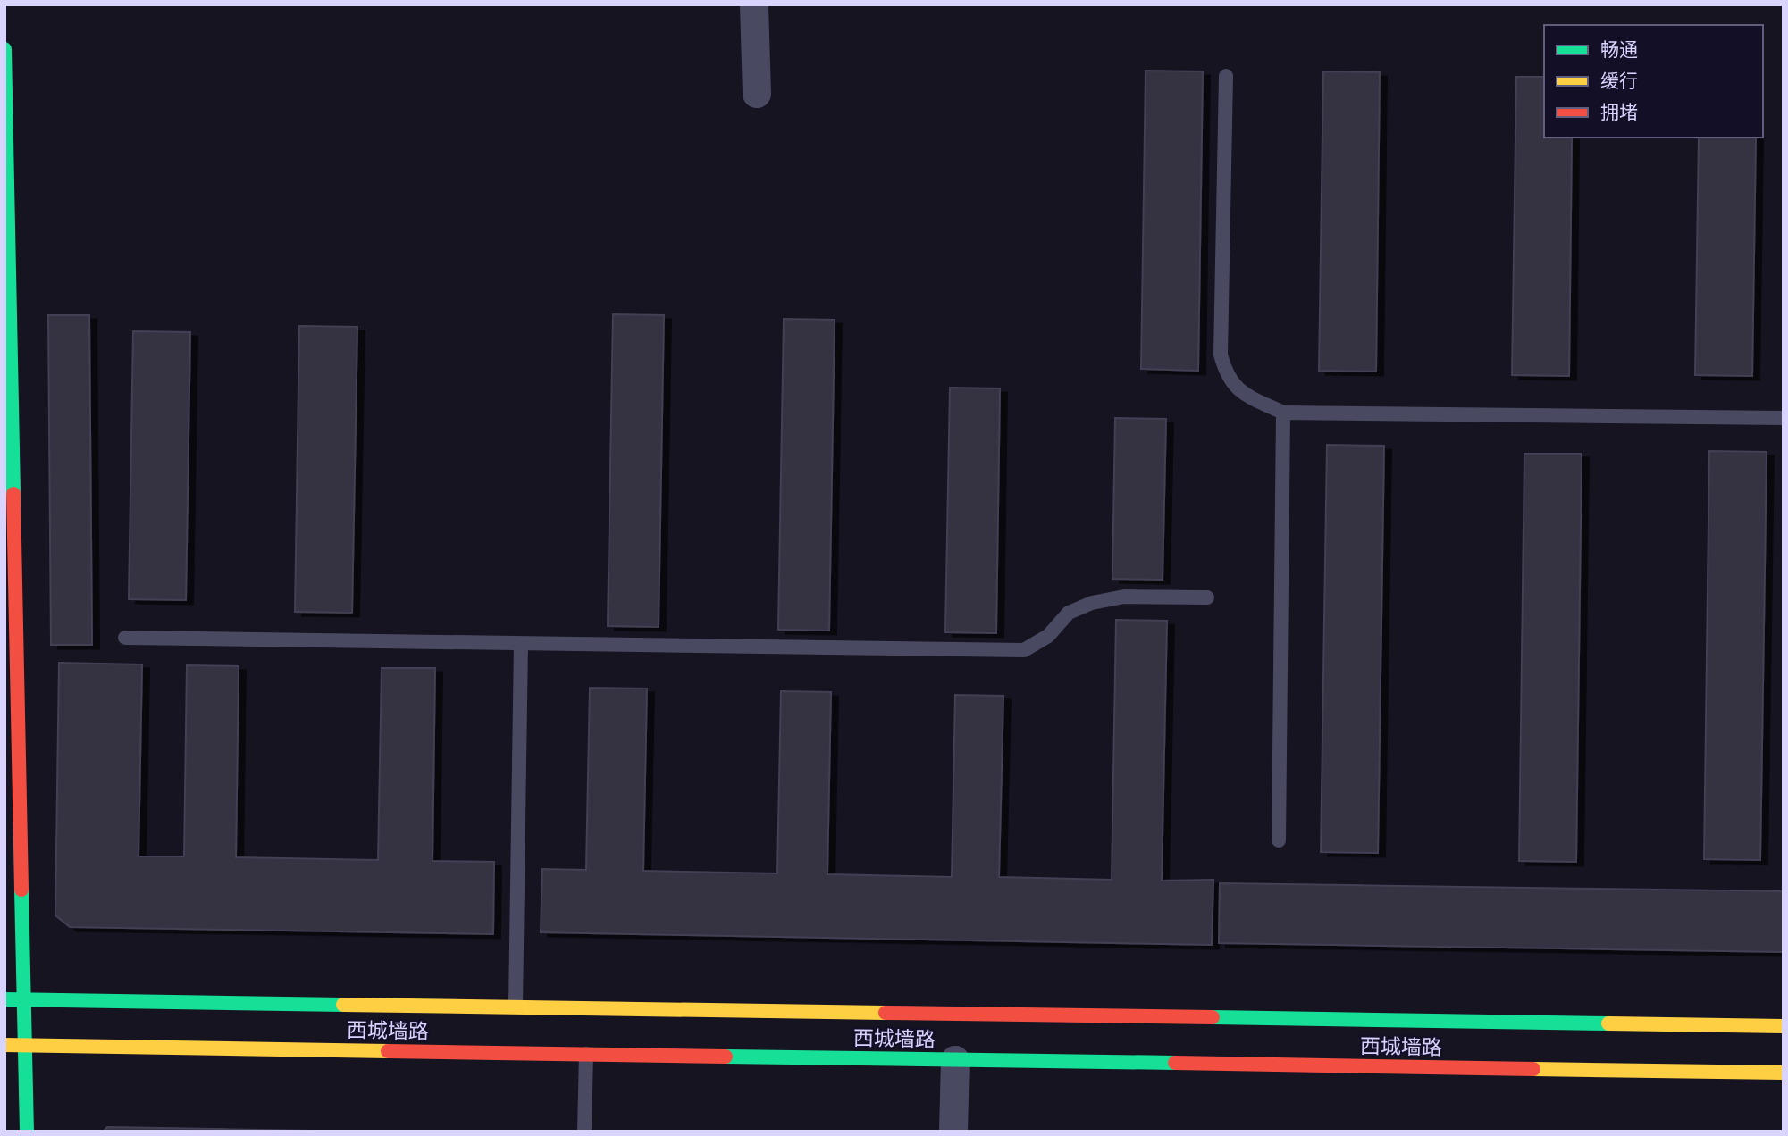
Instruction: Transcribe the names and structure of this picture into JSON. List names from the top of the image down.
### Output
{
  "streets": {
    "main road": ["西城墙路"]
  },
  "legend": ["畅通", "缓行", "拥堵"]
}
